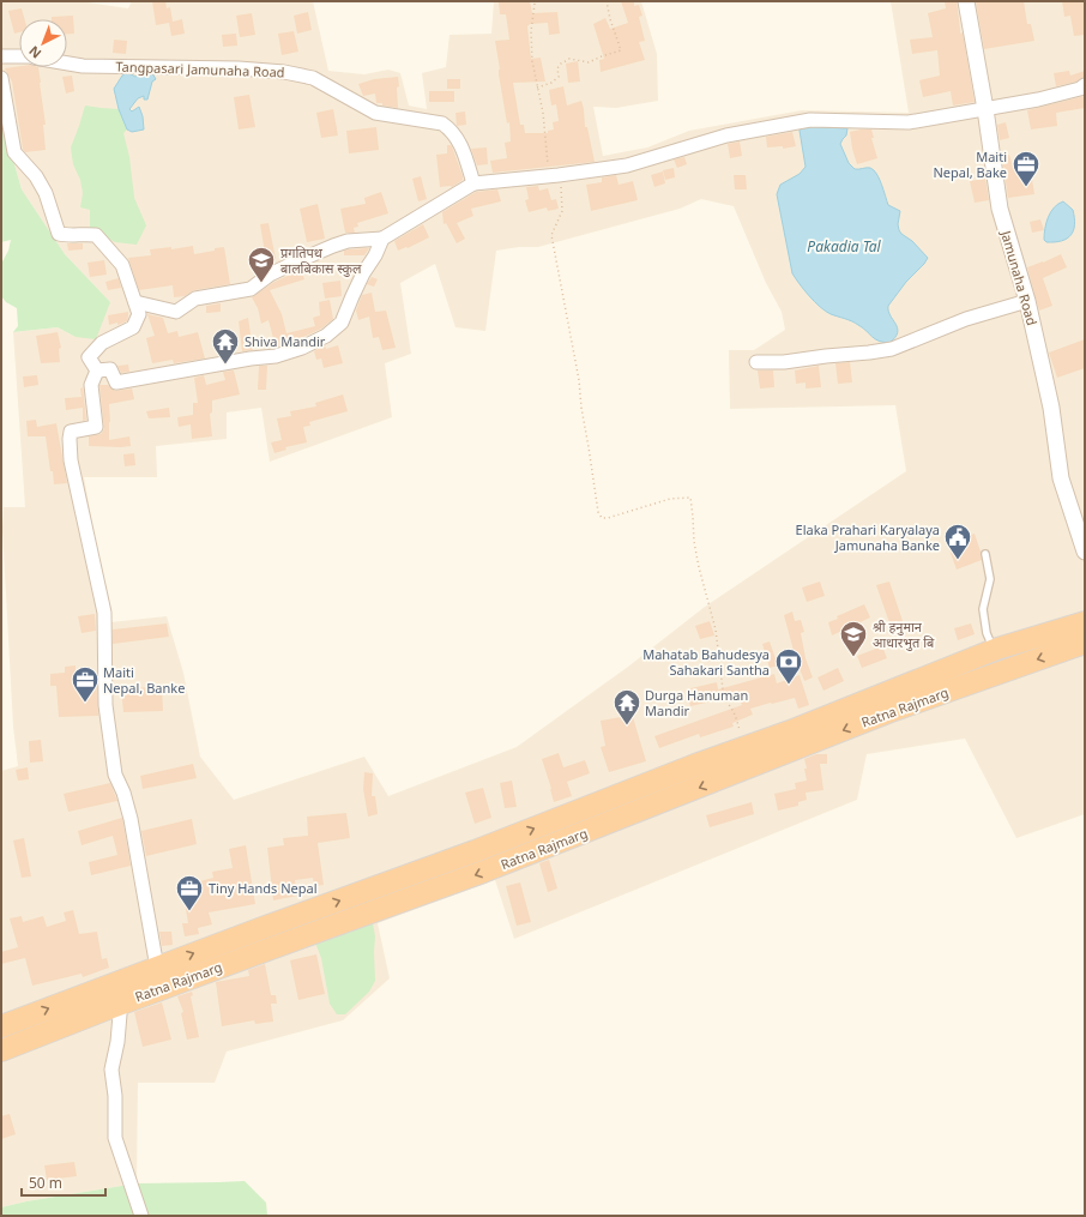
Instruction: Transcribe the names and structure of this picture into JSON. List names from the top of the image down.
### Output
{
  "streets": {
    "highway": ["Ratna Rajmarg"],
    "street": ["Tangpasari Jamunaha Road", "Jamunaha Road"]
  },
  "water": ["Pakadia Tal"],
  "places": {
    "office": ["Maiti Nepal, Bake", "Maiti Nepal, Banke", "Tiny Hands Nepal"],
    "school or university": ["प्रगतिपथ बालबिकास स्कुल", "श्री हनुमान आधारभुत बि"],
    "temple": ["Shiva Mandir", "Durga Hanuman Mandir"],
    "public building": ["Elaka Prahari Karyalaya Jamunaha Banke"],
    "bank": ["Mahatab Bahudesya Sahakari Santha"]
  },
  "scale_bar": "50 m",
  "north": "bottom left"
}
